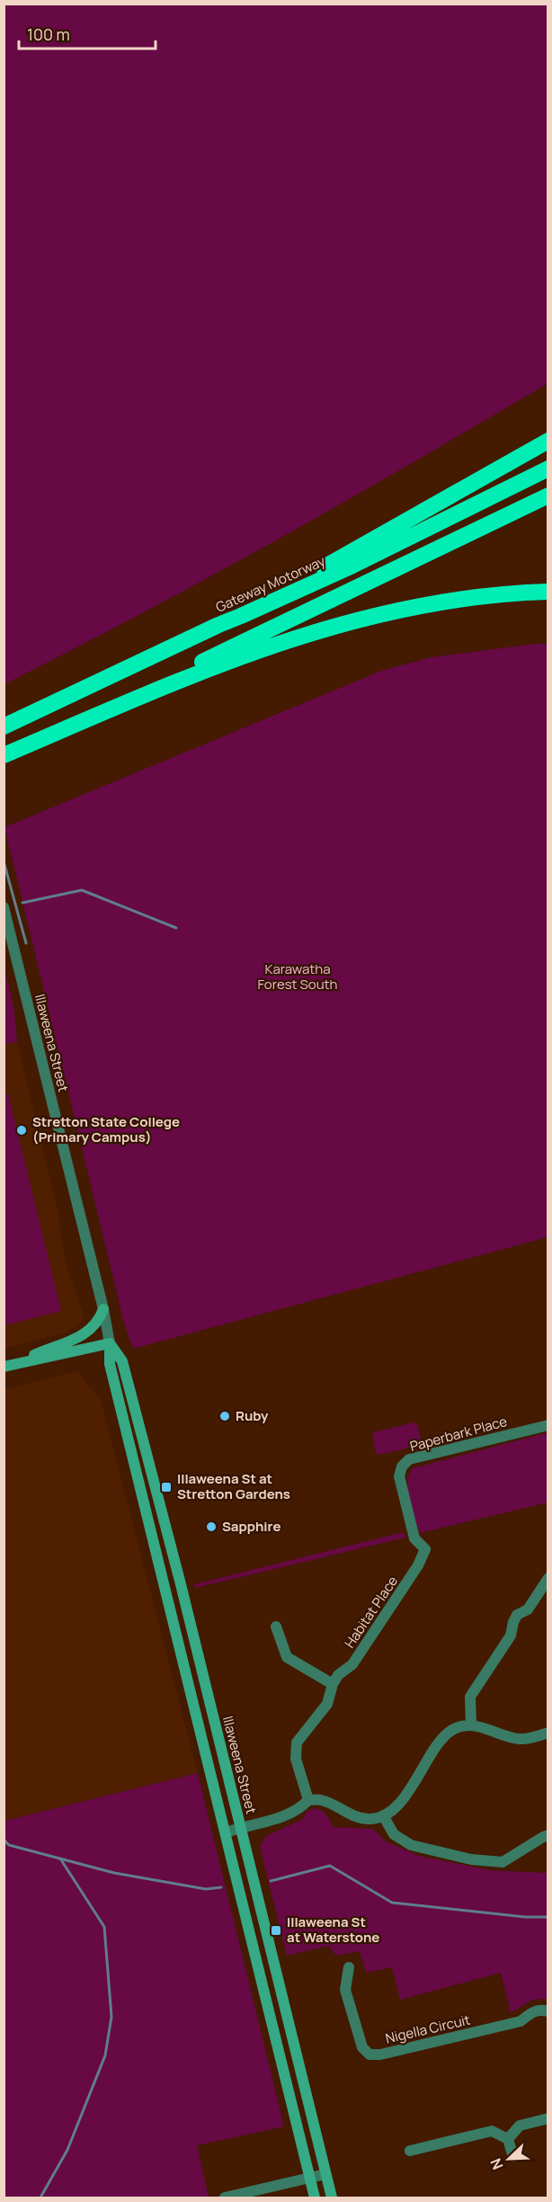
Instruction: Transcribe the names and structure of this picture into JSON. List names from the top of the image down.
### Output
{
  "streets": {
    "highway": ["Gateway Motorway"],
    "main road": ["Illaweena Street"],
    "street": ["Paperbark Place", "Habitat Place", "Nigella Circuit"]
  },
  "crossings": [
    ["Paperbark Place", "Habitat Place"]
  ],
  "parks": ["Karawatha Forest South"],
  "places": {
    "other": ["Stretton State College (Primary Campus)", "Ruby", "Sapphire"],
    "transit": ["Illaweena St at Stretton Gardens", "Illaweena St at Waterstone"]
  },
  "scale_bar": "100 m",
  "north": "bottom left"
}
